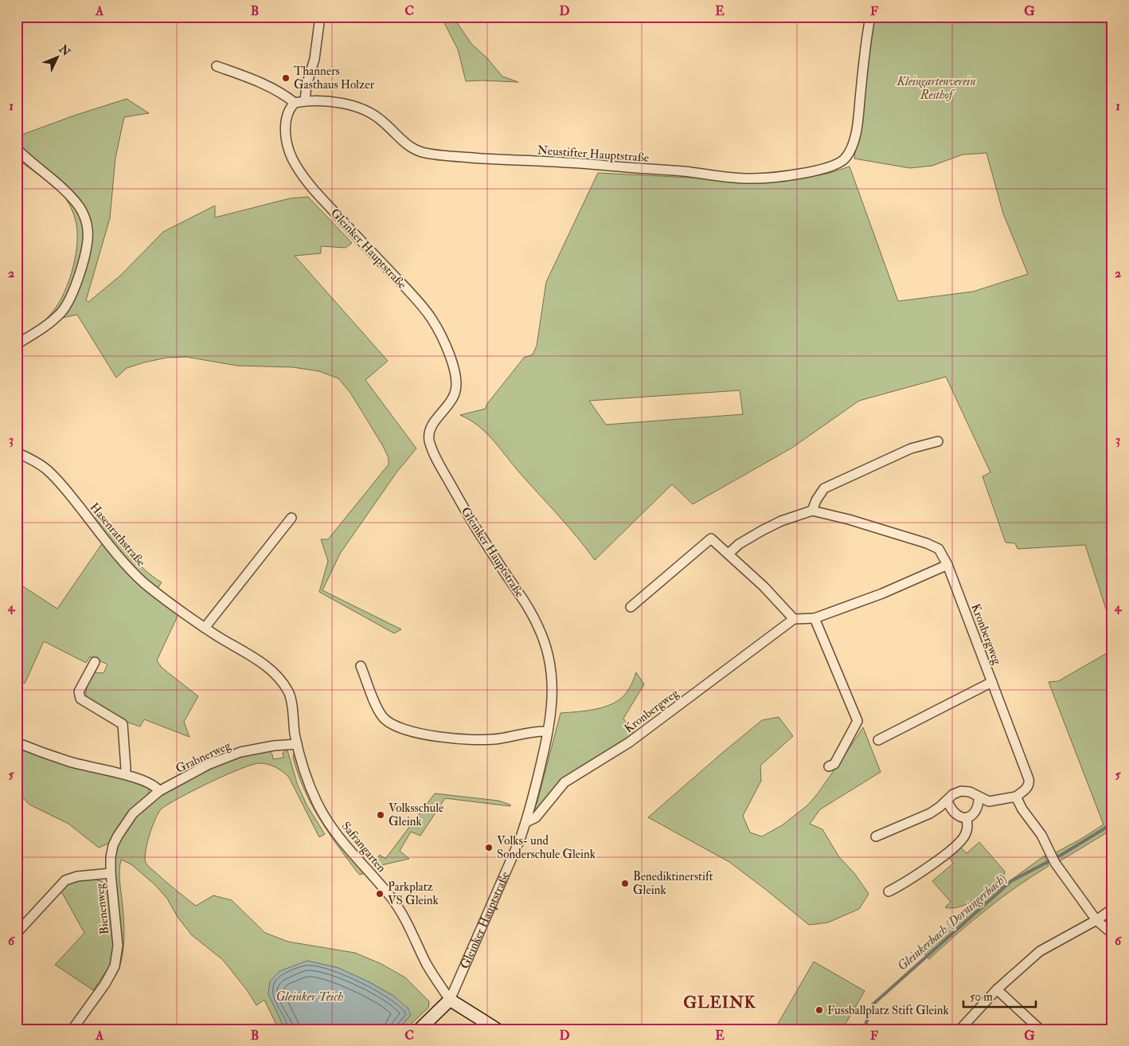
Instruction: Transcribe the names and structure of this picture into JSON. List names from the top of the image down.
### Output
{
  "streets": {
    "street": [
      "Neustifter Hauptstraße",
      "Gleinker Hauptstraße",
      "Hasenrathstraße",
      "Kronbergweg",
      "Grabnerweg",
      "Safrangarten",
      "Bienenweg"
    ]
  },
  "crossings": [
    ["Neustifter Hauptstraße", "Gleinker Hauptstraße"],
    ["Gleinker Hauptstraße", "Kronbergweg"],
    ["Gleinker Hauptstraße", "Safrangarten"],
    ["Hasenrathstraße", "Grabnerweg"],
    ["Hasenrathstraße", "Safrangarten"],
    ["Grabnerweg", "Safrangarten"],
    ["Grabnerweg", "Bienenweg"]
  ],
  "districts": ["GLEINK"],
  "water": ["Gleinkerbach (Dorningerbach)", "Gleinker Teich"],
  "parks": ["Kleingartenverein Resthof"],
  "places": [
    "Thanners Gasthaus Holzer",
    "Volksschule Gleink",
    "Volks- und Sonderschule Gleink",
    "Benediktinerstift Gleink",
    "Parkplatz VS Gleink",
    "Fussballplatz Stift Gleink"
  ],
  "scale_bar": "50 m",
  "north": "top right",
  "grid": {
    "columns": [
      "A",
      "B",
      "C",
      "D",
      "E",
      "F",
      "G"
    ],
    "rows": [
      "1",
      "2",
      "3",
      "4",
      "5",
      "6"
    ]
  }
}
